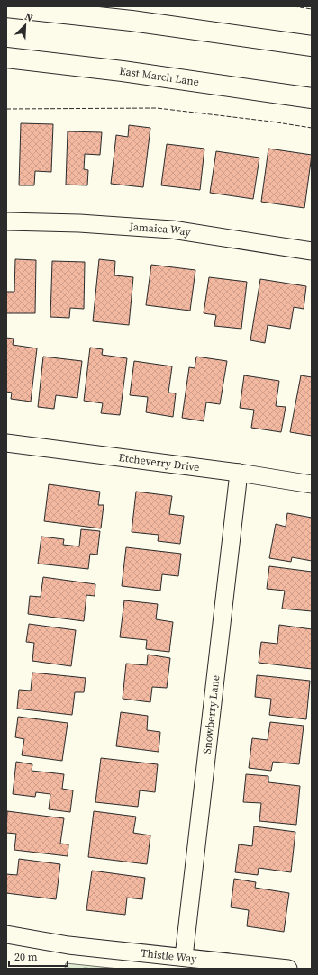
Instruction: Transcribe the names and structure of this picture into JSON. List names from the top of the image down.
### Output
{
  "streets": {
    "main road": ["East March Lane"],
    "street": [
      "Jamaica Way",
      "Etcheverry Drive",
      "Snowberry Lane",
      "Thistle Way"
    ]
  },
  "crossings": [
    ["Etcheverry Drive", "Snowberry Lane"],
    ["Snowberry Lane", "Thistle Way"]
  ],
  "scale_bar": "20 m",
  "north": "top right"
}
